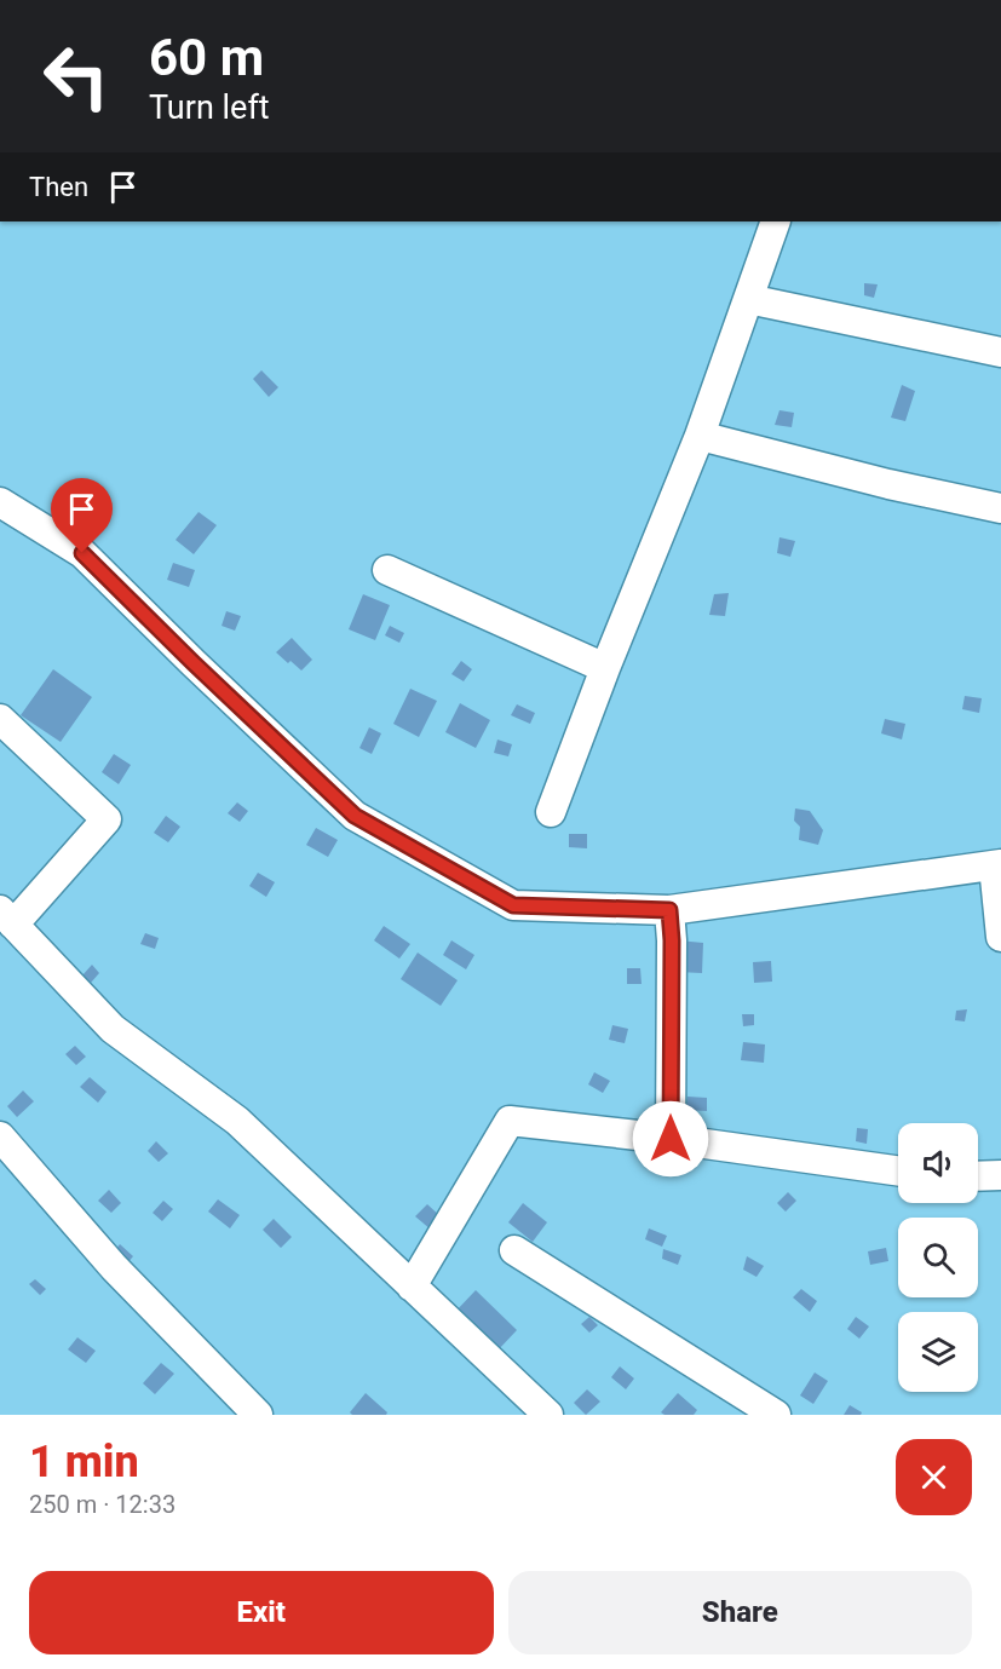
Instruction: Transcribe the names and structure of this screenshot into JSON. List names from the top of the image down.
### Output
{
  "page": {
    "turn": ["60 m", "Turn left"],
    "then": "Then",
    "heading": ["1 min", "250 m · 12:33"],
    "buttons": ["Exit", "Share"]
  }
}
